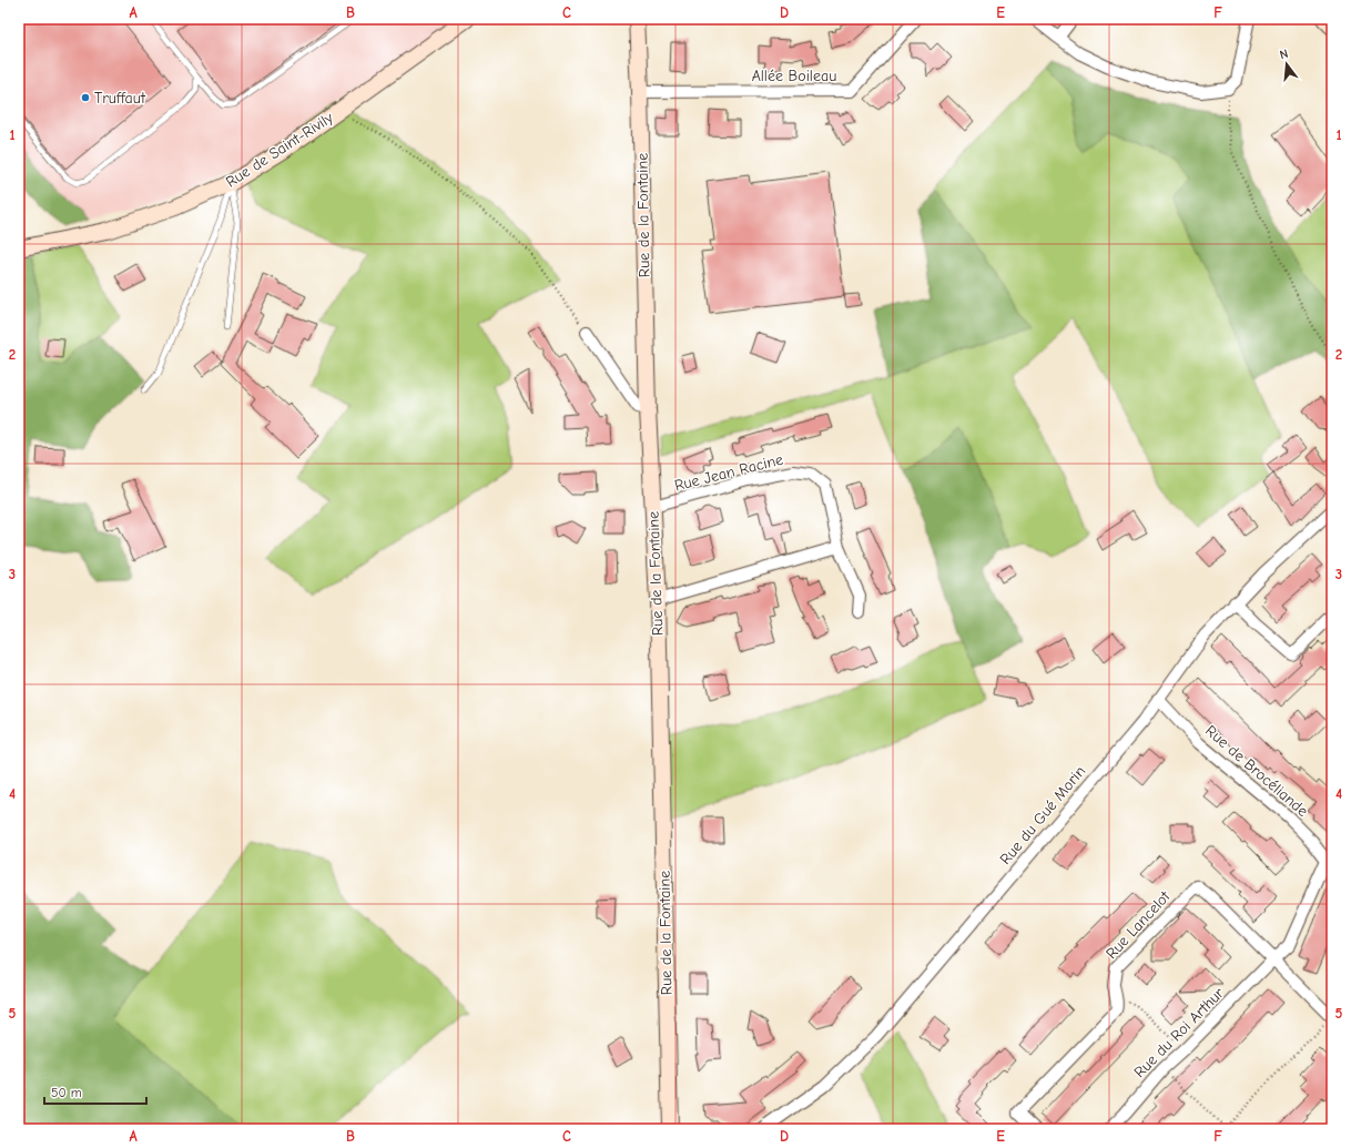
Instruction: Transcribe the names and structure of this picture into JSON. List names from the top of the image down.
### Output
{
  "streets": {
    "street": [
      "Allée Boileau",
      "Rue de Saint-Rivily",
      "Rue de la Fontaine",
      "Rue Jean Racine",
      "Rue de Brocéliande",
      "Rue du Gué Morin",
      "Rue Lancelot",
      "Rue du Roi Arthur"
    ]
  },
  "crossings": [
    ["Allée Boileau", "Rue de la Fontaine"],
    ["Rue de la Fontaine", "Rue Jean Racine"],
    ["Rue de Brocéliande", "Rue du Gué Morin"],
    ["Rue de Brocéliande", "Rue Lancelot"],
    ["Rue de Brocéliande", "Rue du Roi Arthur"],
    ["Rue Lancelot", "Rue du Roi Arthur"]
  ],
  "places": ["Truffaut"],
  "scale_bar": "50 m",
  "north": "top",
  "grid": {
    "columns": [
      "A",
      "B",
      "C",
      "D",
      "E",
      "F"
    ],
    "rows": [
      "1",
      "2",
      "3",
      "4",
      "5"
    ]
  }
}
